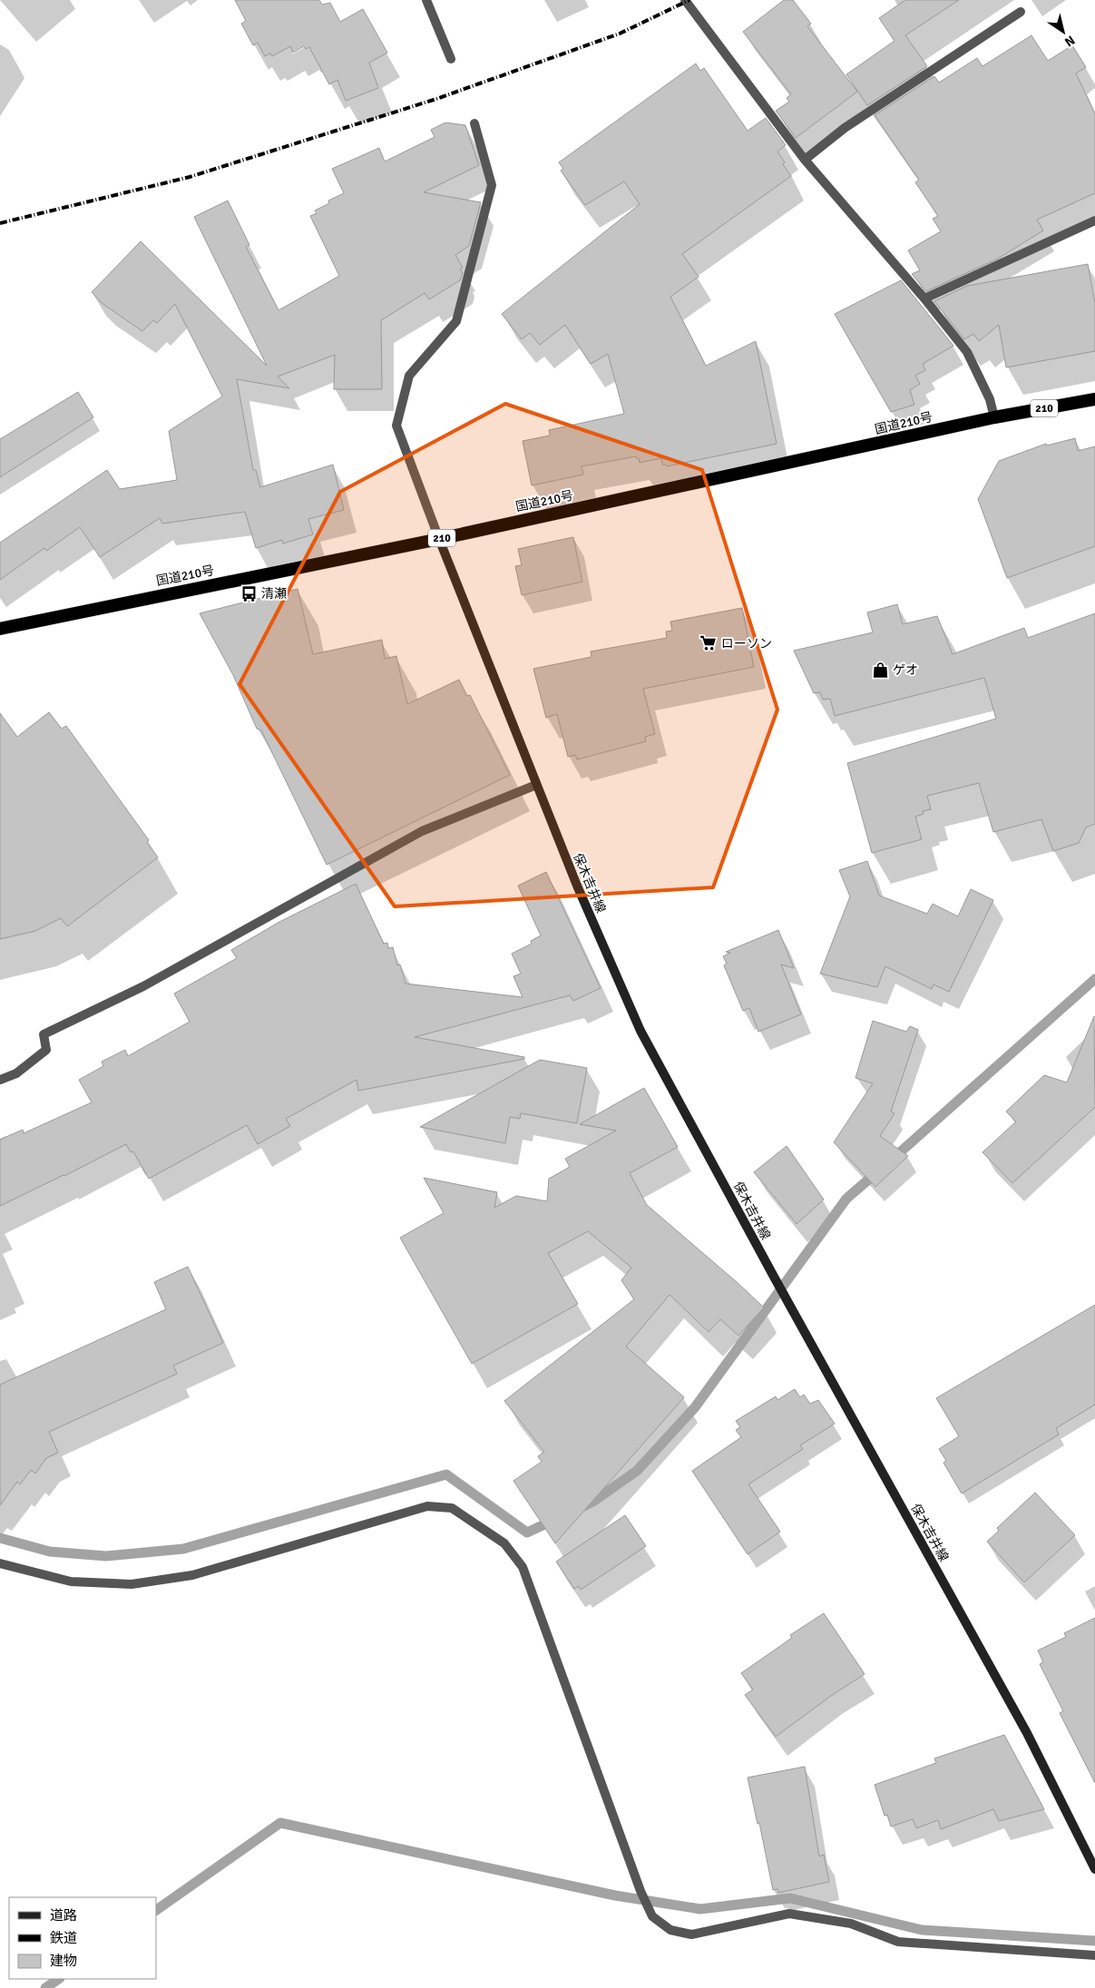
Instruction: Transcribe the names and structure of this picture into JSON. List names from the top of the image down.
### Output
{
  "streets": {
    "highway": ["210", "国道210号"],
    "main road": ["保木吉井線"]
  },
  "crossings": [
    ["国道210号", "保木吉井線"]
  ],
  "places": {
    "bus stop": ["清瀬"],
    "supermarket": ["ローソン"],
    "shop": ["ゲオ"]
  },
  "legend": ["道路", "鉄道", "建物"],
  "north": "bottom right"
}
